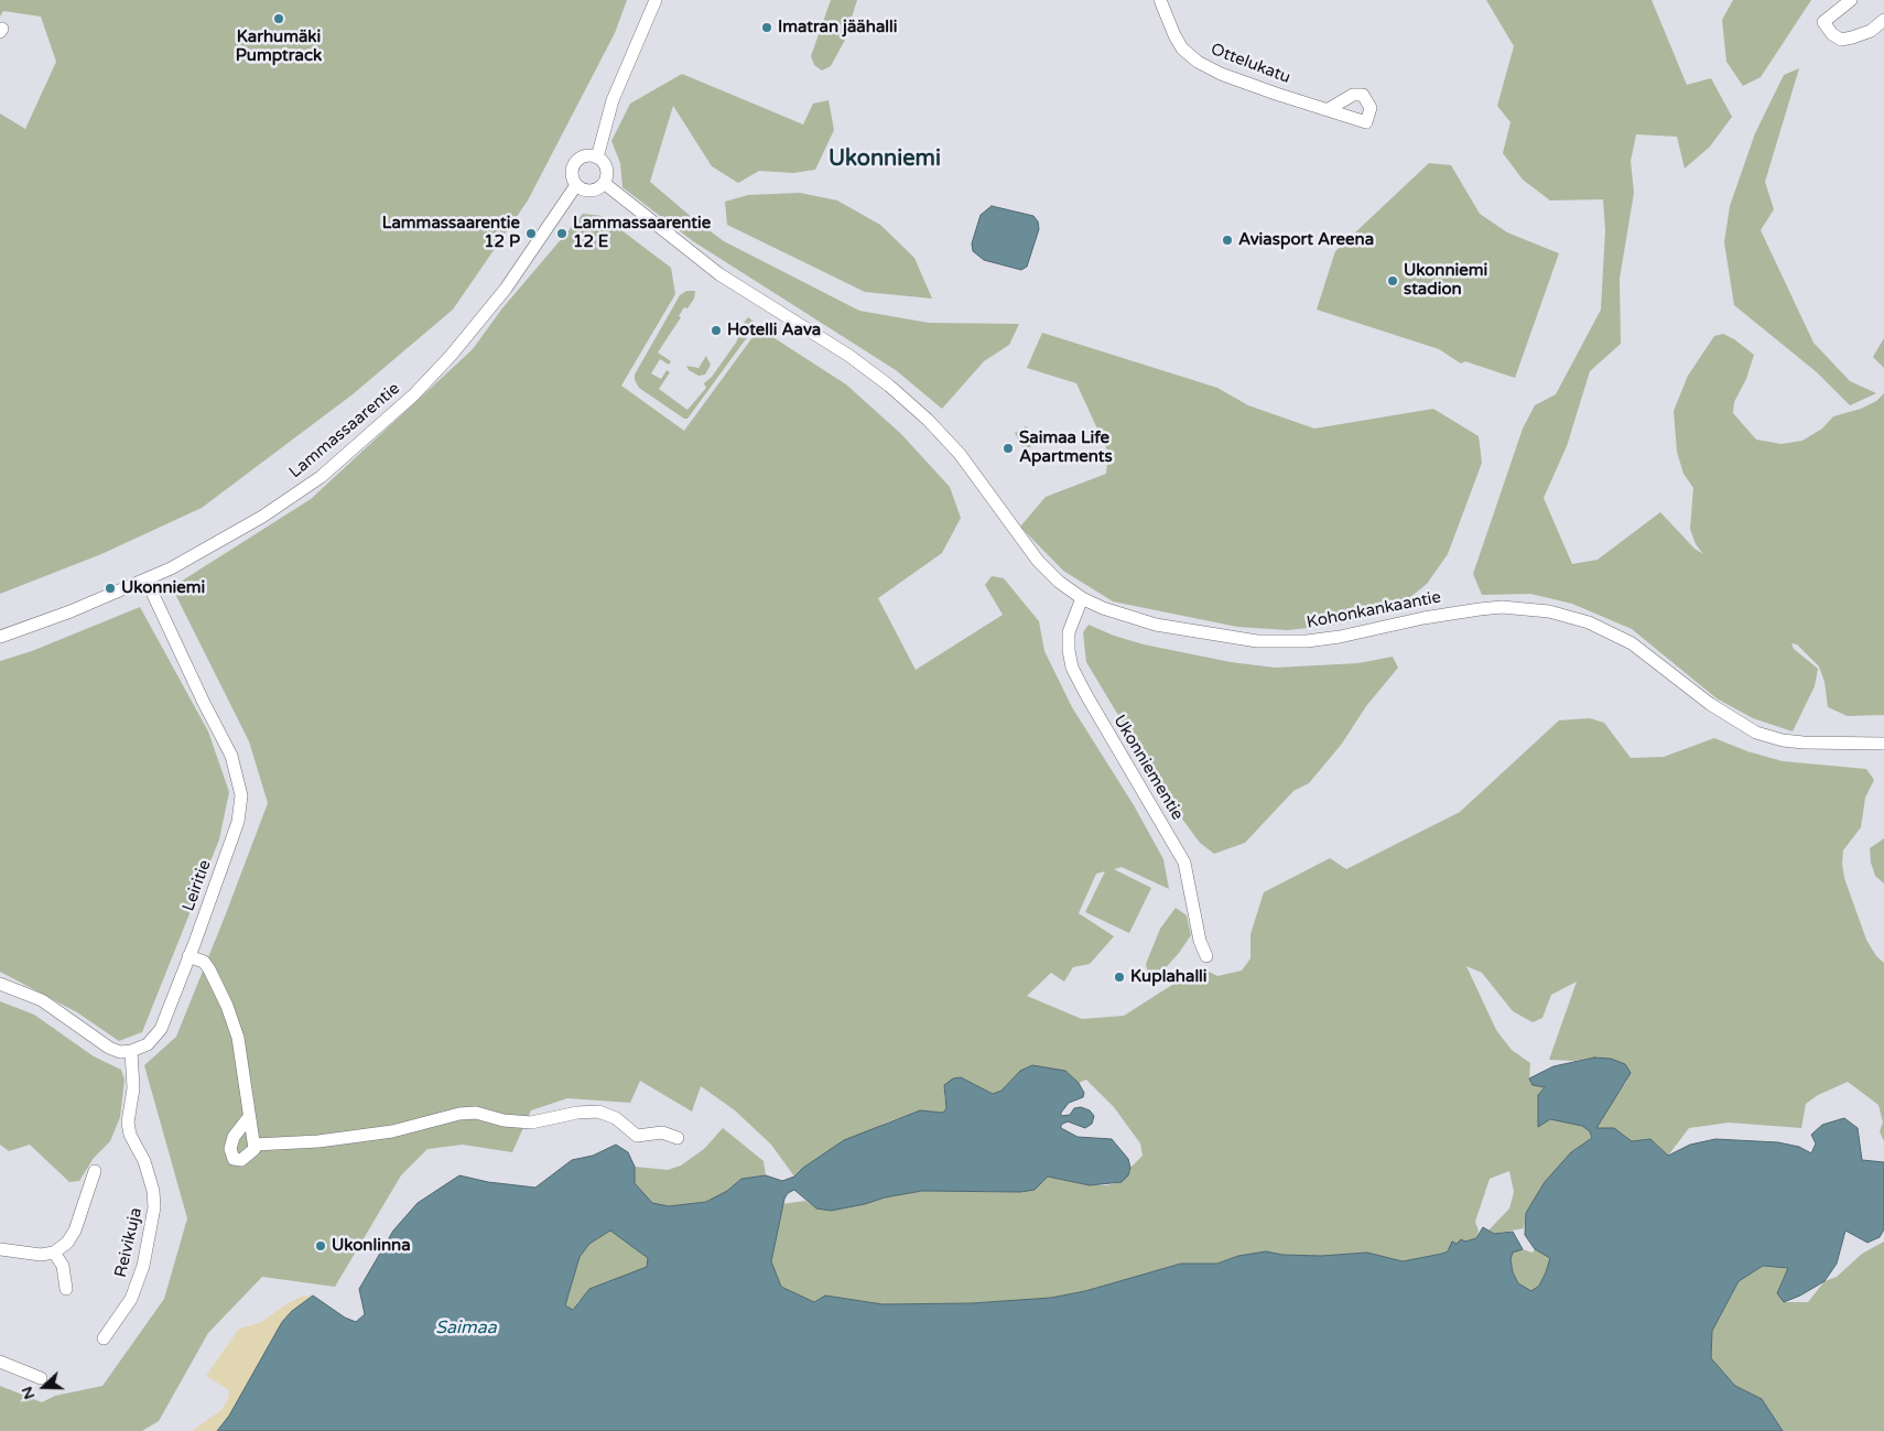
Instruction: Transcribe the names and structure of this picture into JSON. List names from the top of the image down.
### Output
{
  "streets": {
    "street": [
      "Ottelukatu",
      "Lammassaarentie",
      "Kohonkankaantie",
      "Ukonniementie",
      "Leiritie",
      "Reivikuja"
    ]
  },
  "crossings": [
    ["Lammassaarentie", "Kohonkankaantie"],
    ["Lammassaarentie", "Leiritie"],
    ["Kohonkankaantie", "Ukonniementie"],
    ["Leiritie", "Reivikuja"]
  ],
  "districts": ["Ukonniemi"],
  "water": ["Saimaa"],
  "places": [
    "Karhumäki Pumptrack",
    "Imatran jäähalli",
    "Lammassaarentie 12 P",
    "Lammassaarentie 12 E",
    "Aviasport Areena",
    "Ukonniemi stadion",
    "Hotelli Aava",
    "Saimaa Life Apartments",
    "Ukonniemi",
    "Kuplahalli",
    "Ukonlinna"
  ],
  "north": "left"
}
